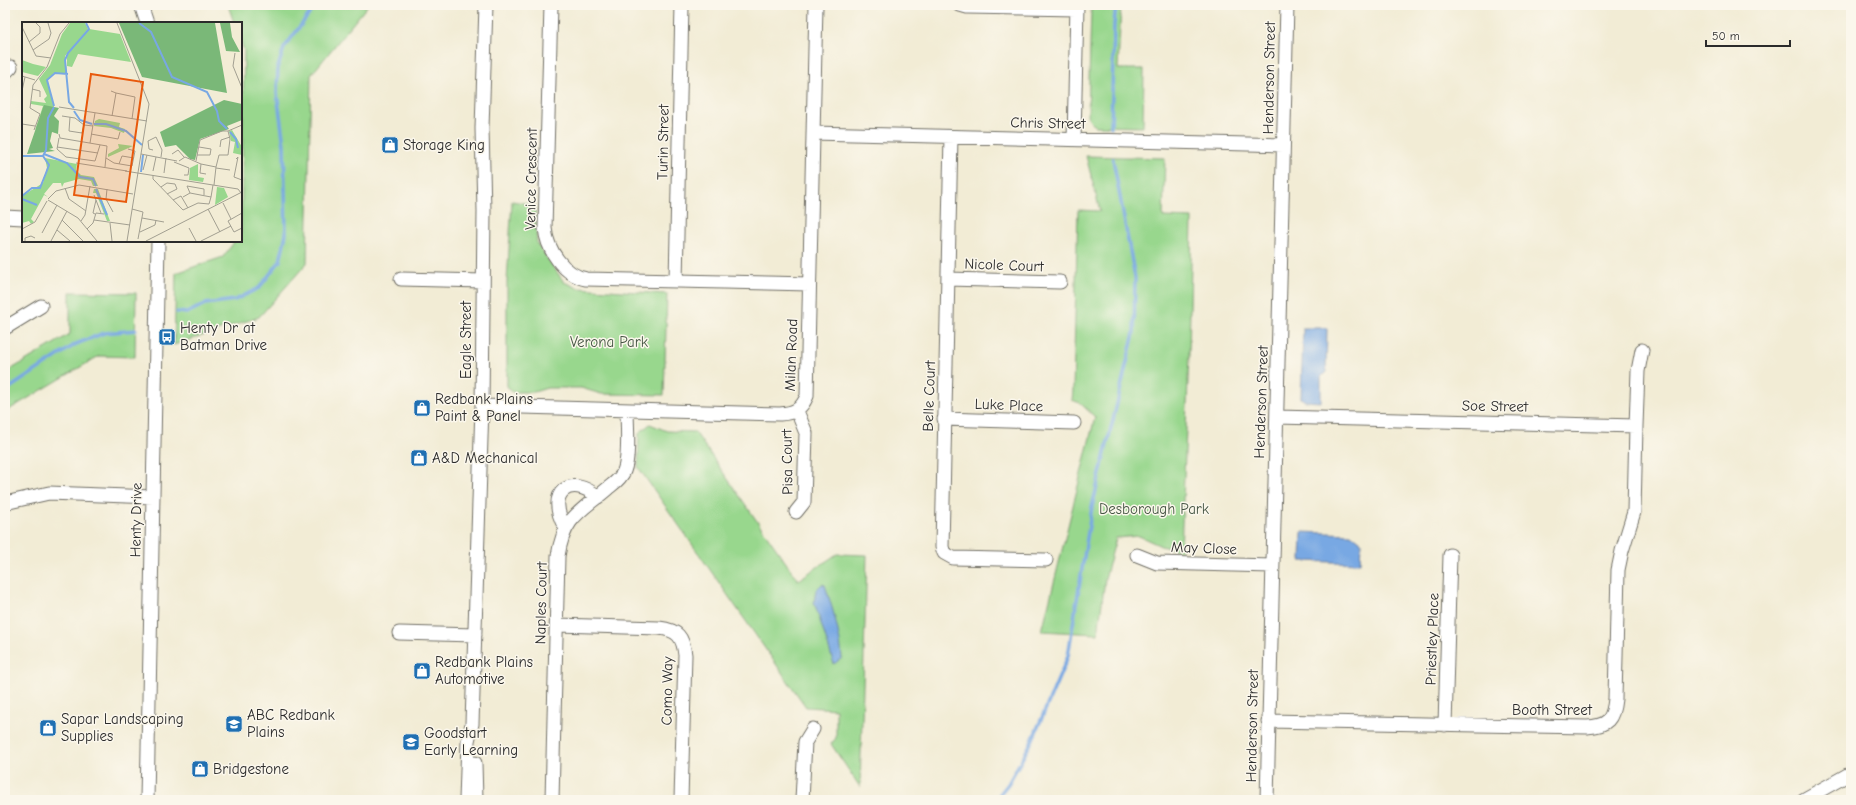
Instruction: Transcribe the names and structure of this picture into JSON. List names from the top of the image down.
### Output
{
  "streets": {
    "street": [
      "Henderson Street",
      "Chris Street",
      "Turin Street",
      "Venice Crescent",
      "Nicole Court",
      "Eagle Street",
      "Milan Road",
      "Belle Court",
      "Luke Place",
      "Soe Street",
      "Pisa Court",
      "Henty Drive",
      "May Close",
      "Naples Court",
      "Priestley Place",
      "Como Way",
      "Booth Street"
    ]
  },
  "crossings": [
    ["Henderson Street", "Chris Street"],
    ["Henderson Street", "Soe Street"],
    ["Henderson Street", "May Close"],
    ["Henderson Street", "Booth Street"],
    ["Chris Street", "Milan Road"],
    ["Chris Street", "Belle Court"],
    ["Turin Street", "Venice Crescent"],
    ["Venice Crescent", "Milan Road"],
    ["Nicole Court", "Belle Court"],
    ["Eagle Street", "Milan Road"],
    ["Milan Road", "Pisa Court"],
    ["Milan Road", "Naples Court"],
    ["Belle Court", "Luke Place"],
    ["Soe Street", "Booth Street"],
    ["Naples Court", "Como Way"],
    ["Priestley Place", "Booth Street"]
  ],
  "parks": ["Verona Park", "Desborough Park"],
  "places": {
    "shop": [
      "Storage King",
      "Redbank Plains Paint & Panel",
      "A&D Mechanical",
      "Redbank Plains Automotive",
      "Sapar Landscaping Supplies",
      "Bridgestone"
    ],
    "bus stop": ["Henty Dr at Batman Drive"],
    "school or university": ["ABC Redbank Plains", "Goodstart Early Learning"]
  },
  "scale_bar": "50 m"
}
